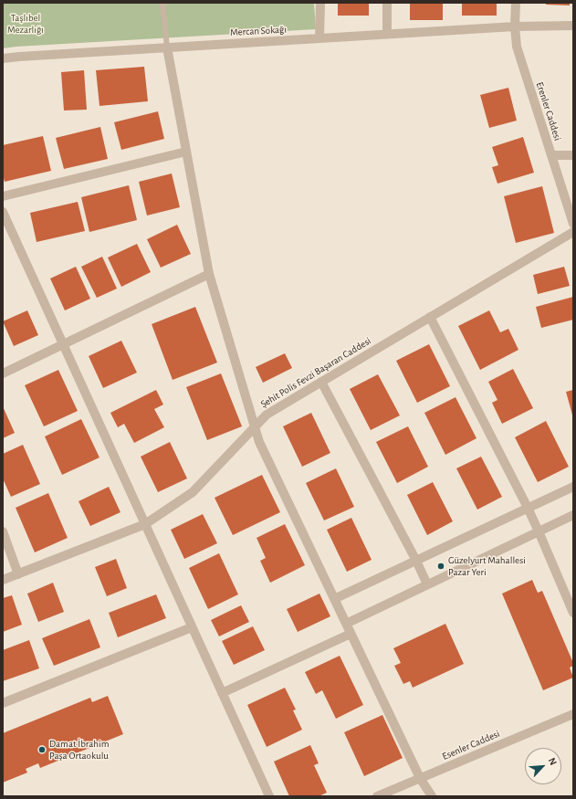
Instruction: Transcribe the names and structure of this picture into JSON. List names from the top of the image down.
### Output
{
  "streets": {
    "street": [
      "Mercan Sokağı",
      "Erenler Caddesi",
      "Şehit Polis Fevzi Başaran Caddesi",
      "Esenler Caddesi"
    ]
  },
  "crossings": [
    ["Mercan Sokağı", "Erenler Caddesi"]
  ],
  "parks": ["Taşlıbel Mezarlığı"],
  "places": ["Güzelyurt Mahallesi Pazar Yeri", "Damat İbrahim Paşa Ortaokulu"],
  "north": "top right"
}
